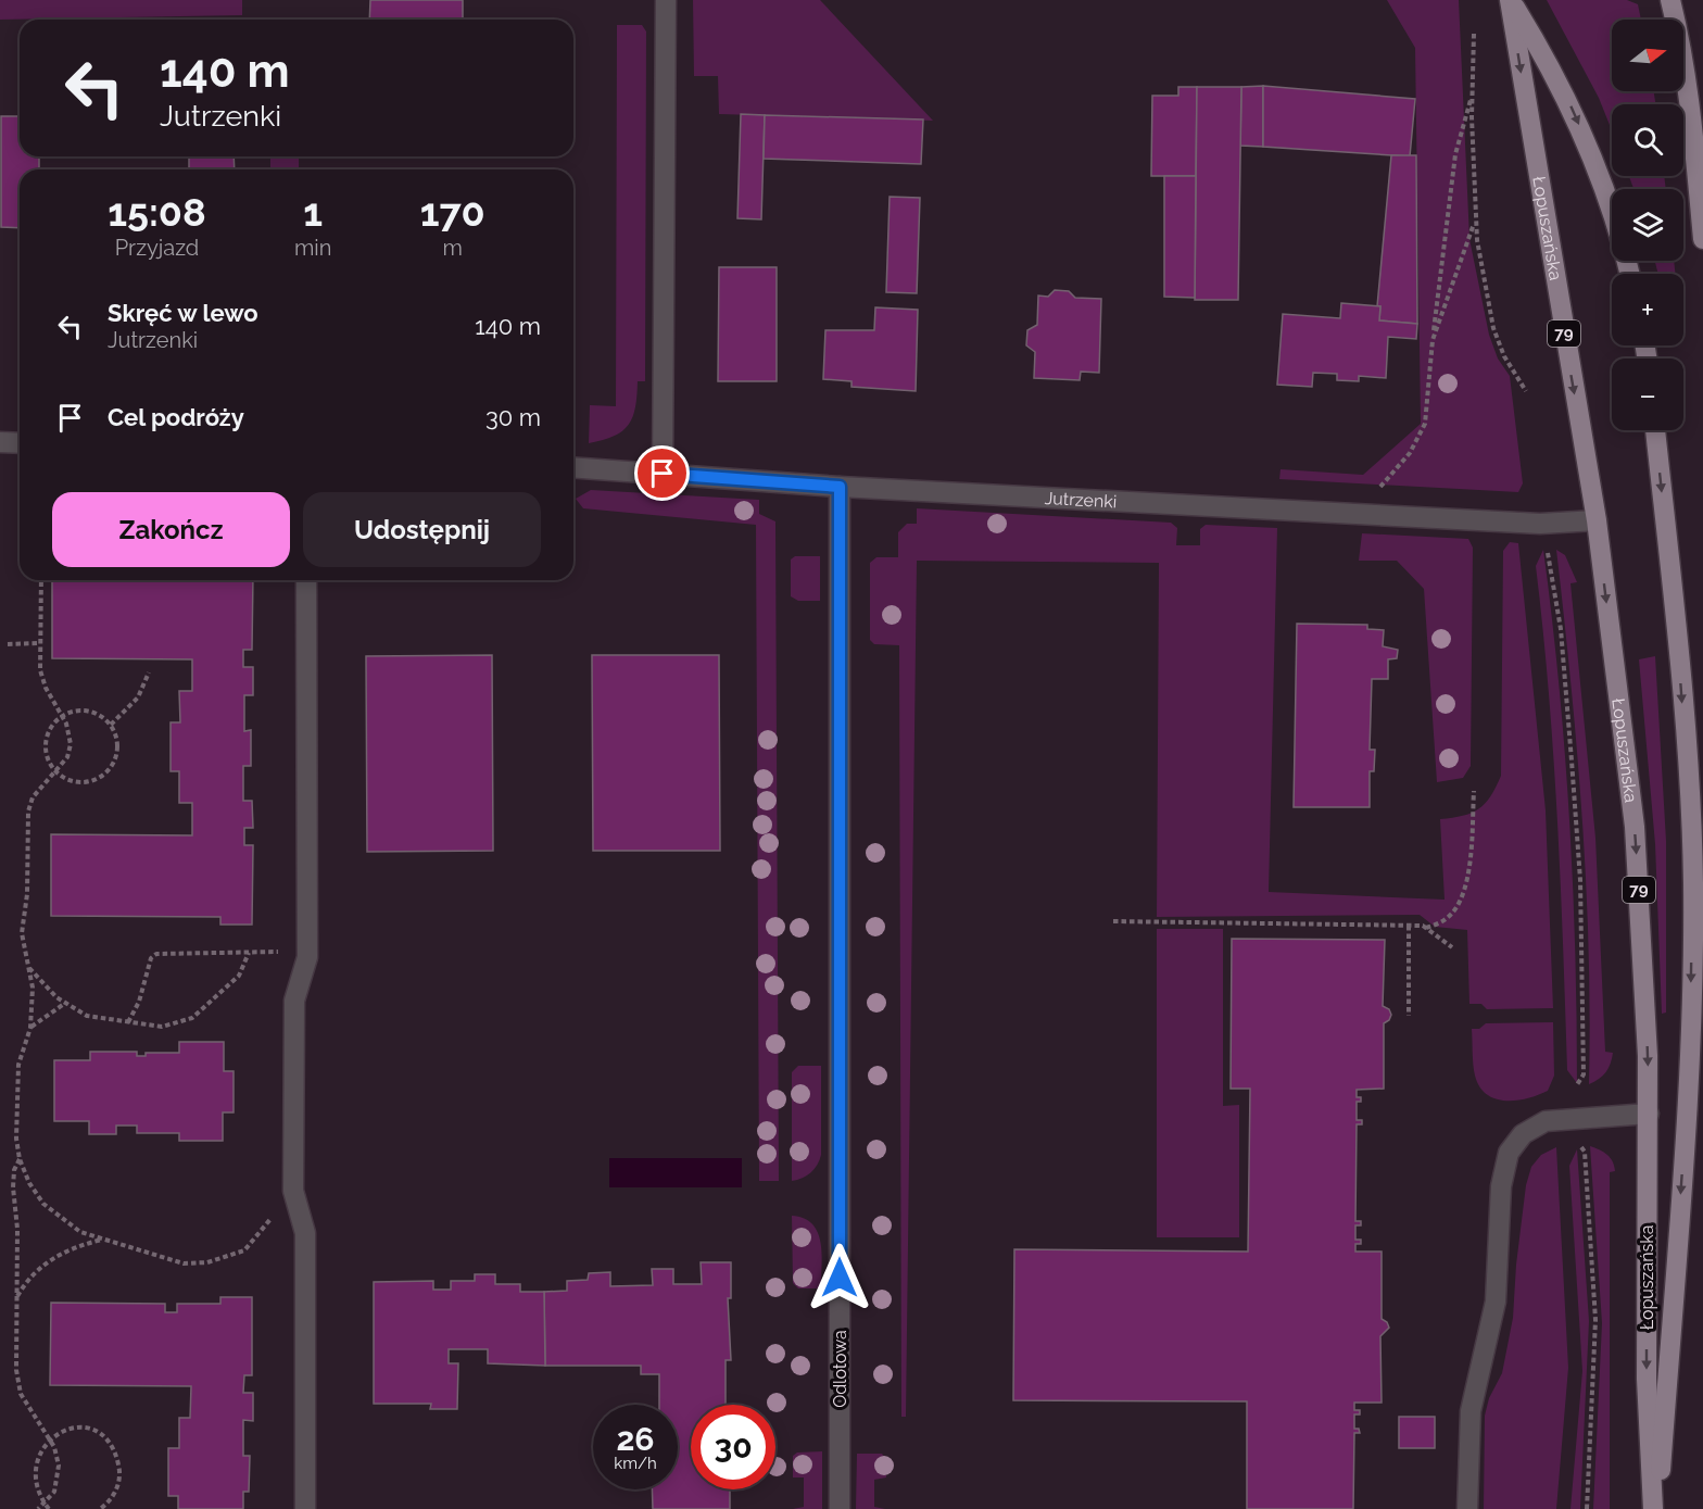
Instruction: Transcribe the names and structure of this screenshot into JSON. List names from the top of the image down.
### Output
{
  "streets": {
    "main road": ["Łopuszańska", "79"],
    "street": ["Jutrzenki", "Odlotowa"]
  },
  "crossings": [
    ["Łopuszańska", "Jutrzenki"],
    ["Jutrzenki", "Odlotowa"]
  ],
  "north": "right",
  "page": {
    "map_buttons": ["+", "−"],
    "turn": ["140 m", "Jutrzenki"],
    "eta": [
      "15:08",
      "Przyjazd",
      "1",
      "min",
      "170",
      "m"
    ],
    "list": [
      {
        "name": "Skręć w lewo",
        "note": "Jutrzenki",
        "value": "140 m"
      },
      {
        "name": "Cel podróży",
        "value": "30 m"
      }
    ],
    "buttons": ["Zakończ", "Udostępnij"],
    "speed": "26 km/h",
    "limit": "30"
  }
}
